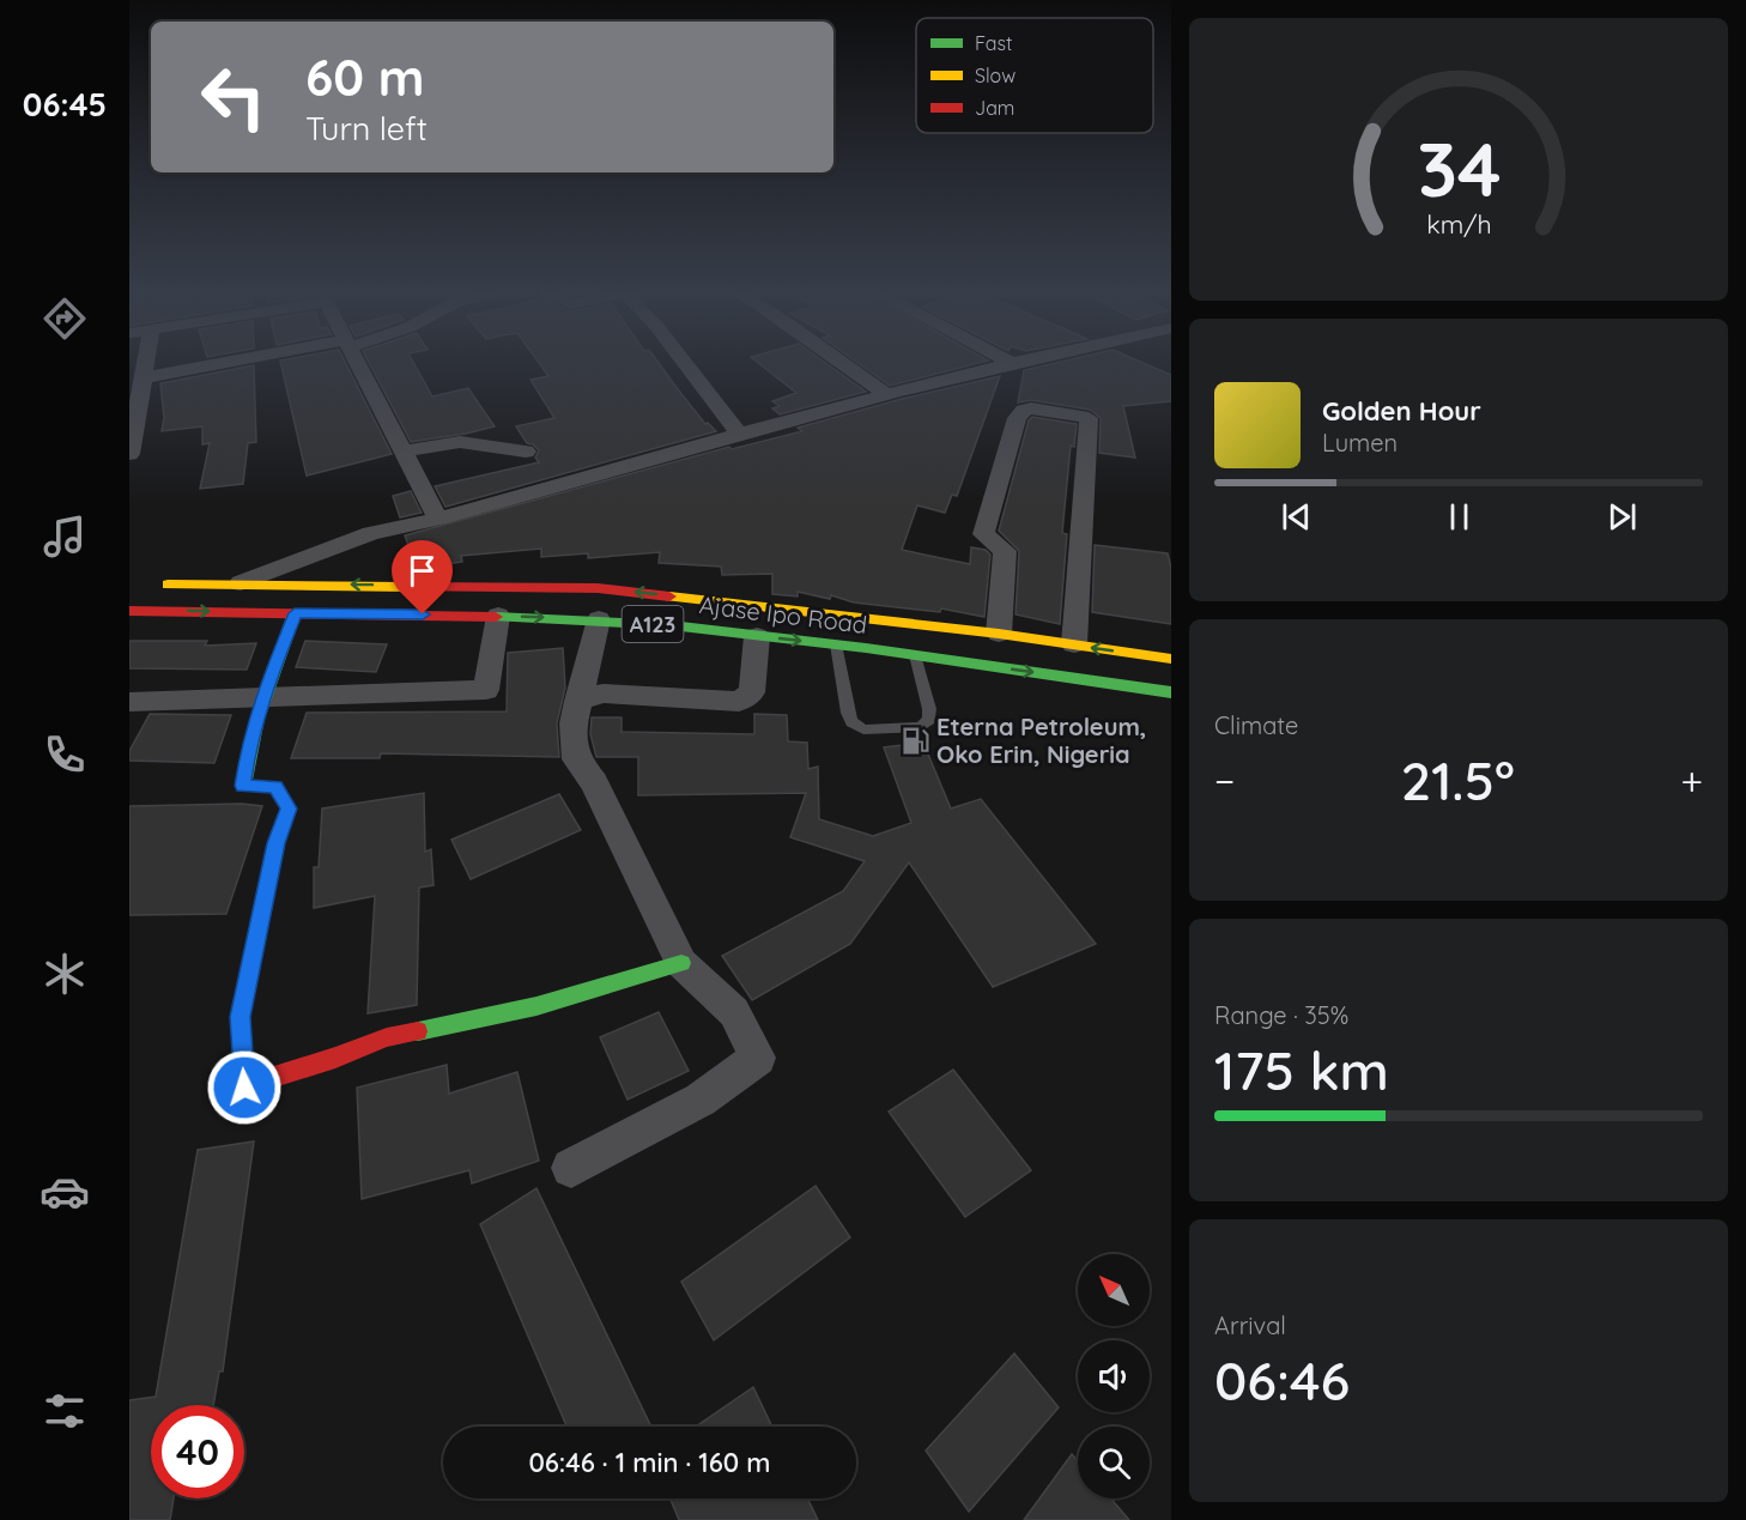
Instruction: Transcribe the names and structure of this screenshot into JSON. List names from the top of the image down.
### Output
{
  "streets": {
    "main road": ["Ajase Ipo Road", "A123"]
  },
  "places": {
    "fuel station": ["Eterna Petroleum, Oko Erin, Nigeria"]
  },
  "legend": ["Fast", "Slow", "Jam"],
  "north": "top left",
  "page": {
    "tabs": "06:45",
    "turn": ["60 m", "Turn left"],
    "song": ["Golden Hour", "Lumen"],
    "tile": [
      "Climate",
      ["Range · 35%", "175 km"],
      ["Arrival", "06:46"]
    ],
    "heat": ["−", "21.5°", "+"],
    "limit": "40",
    "trip": "06:46 · 1 min · 160 m",
    "gauge": ["34", "km/h"]
  }
}
